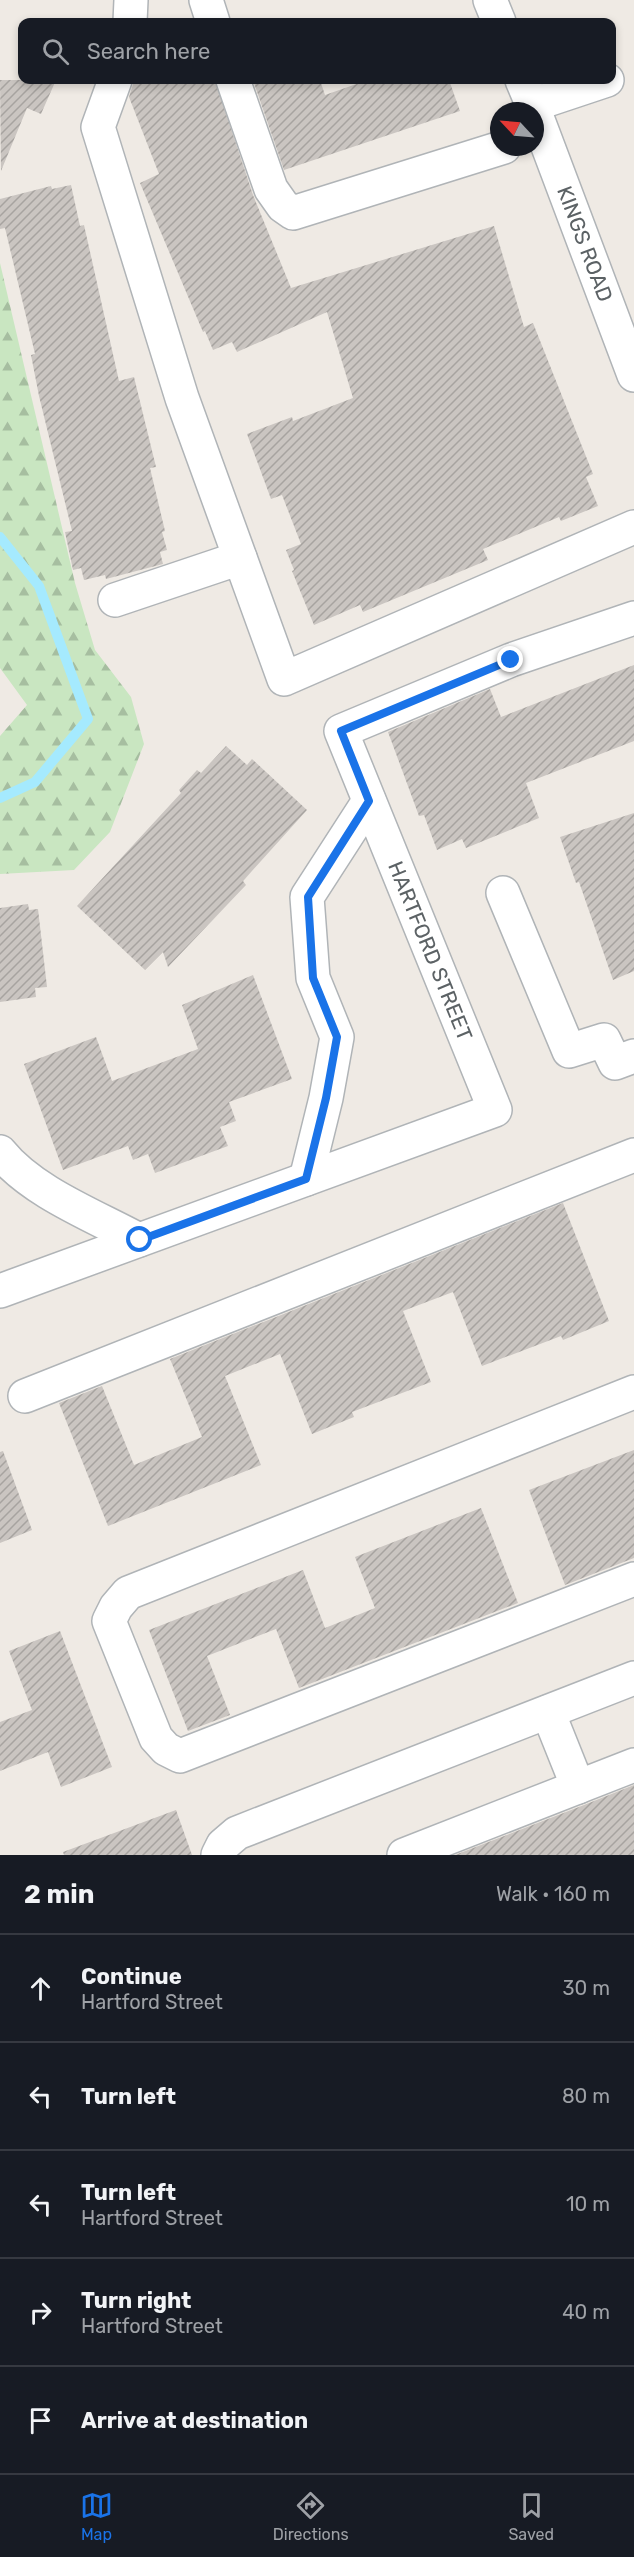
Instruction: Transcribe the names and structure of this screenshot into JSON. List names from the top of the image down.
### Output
{
  "streets": {
    "street": ["KINGS ROAD", "HARTFORD STREET"]
  },
  "north": "top left",
  "page": {
    "search": "Search here",
    "heading": ["2 min", "Walk · 160 m"],
    "list": [
      ["Continue", "Hartford Street", "30 m"],
      ["Turn left", "80 m"],
      ["Turn left", "Hartford Street", "10 m"],
      ["Turn right", "Hartford Street", "40 m"],
      "Arrive at destination"
    ],
    "nav": ["Map", "Directions", "Saved"]
  }
}
